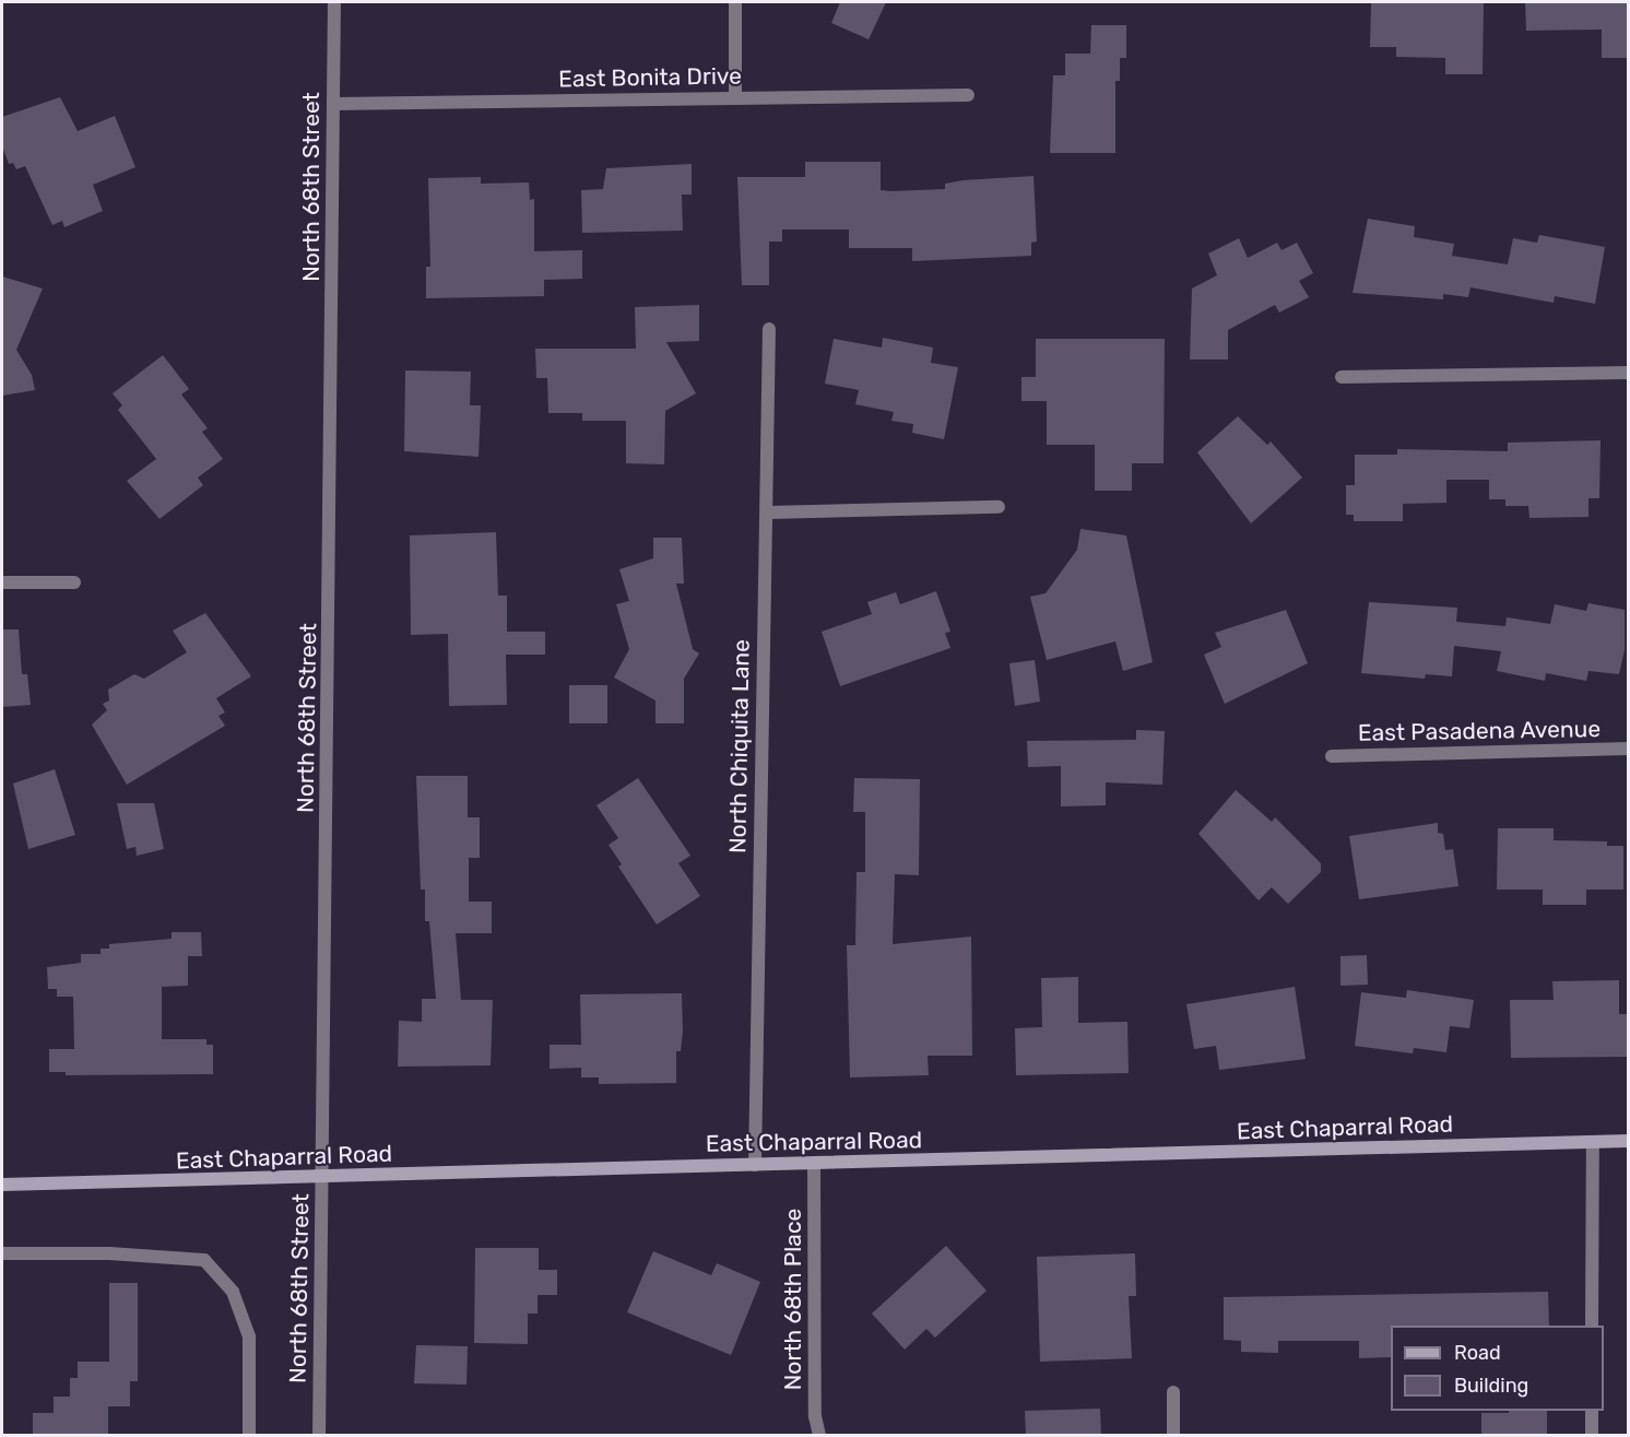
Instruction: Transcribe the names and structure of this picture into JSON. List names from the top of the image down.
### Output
{
  "streets": {
    "main road": ["East Chaparral Road"],
    "street": [
      "East Bonita Drive",
      "North 68th Street",
      "East Pasadena Avenue",
      "North Chiquita Lane",
      "North 68th Place"
    ]
  },
  "crossings": [
    ["East Bonita Drive", "North 68th Street"],
    ["North 68th Street", "East Chaparral Road"],
    ["North Chiquita Lane", "East Chaparral Road"],
    ["East Chaparral Road", "North 68th Place"]
  ],
  "legend": ["Road", "Building"]
}
